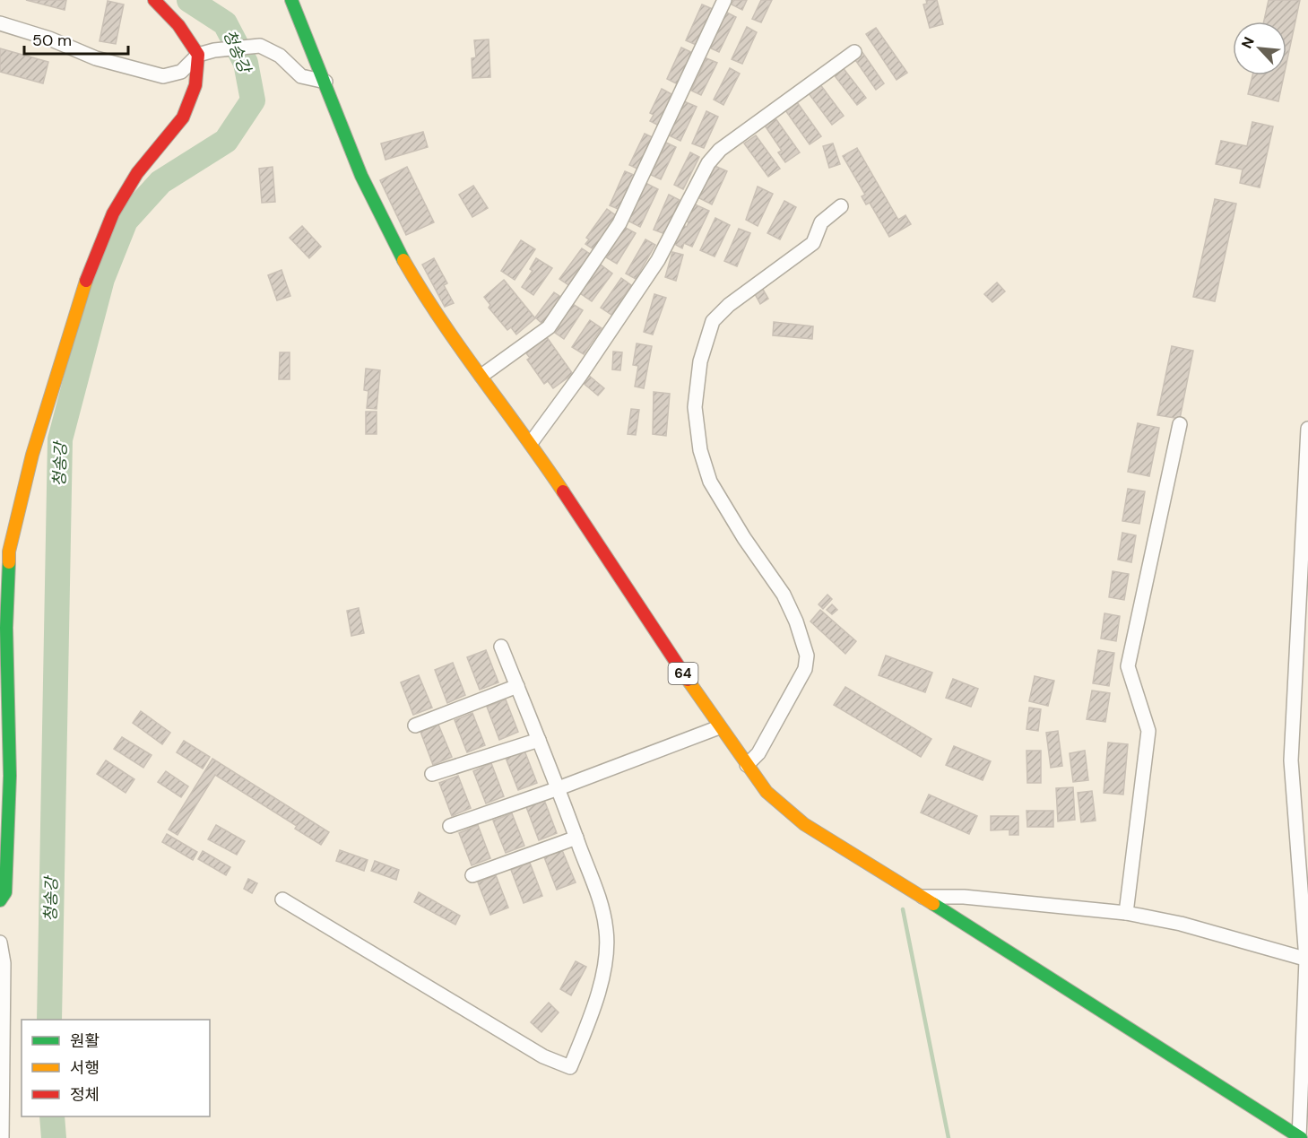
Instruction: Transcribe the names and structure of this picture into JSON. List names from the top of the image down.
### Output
{
  "streets": {
    "main road": ["64"]
  },
  "water": ["청송강"],
  "legend": ["원활", "서행", "정체"],
  "scale_bar": "50 m",
  "north": "top left"
}
